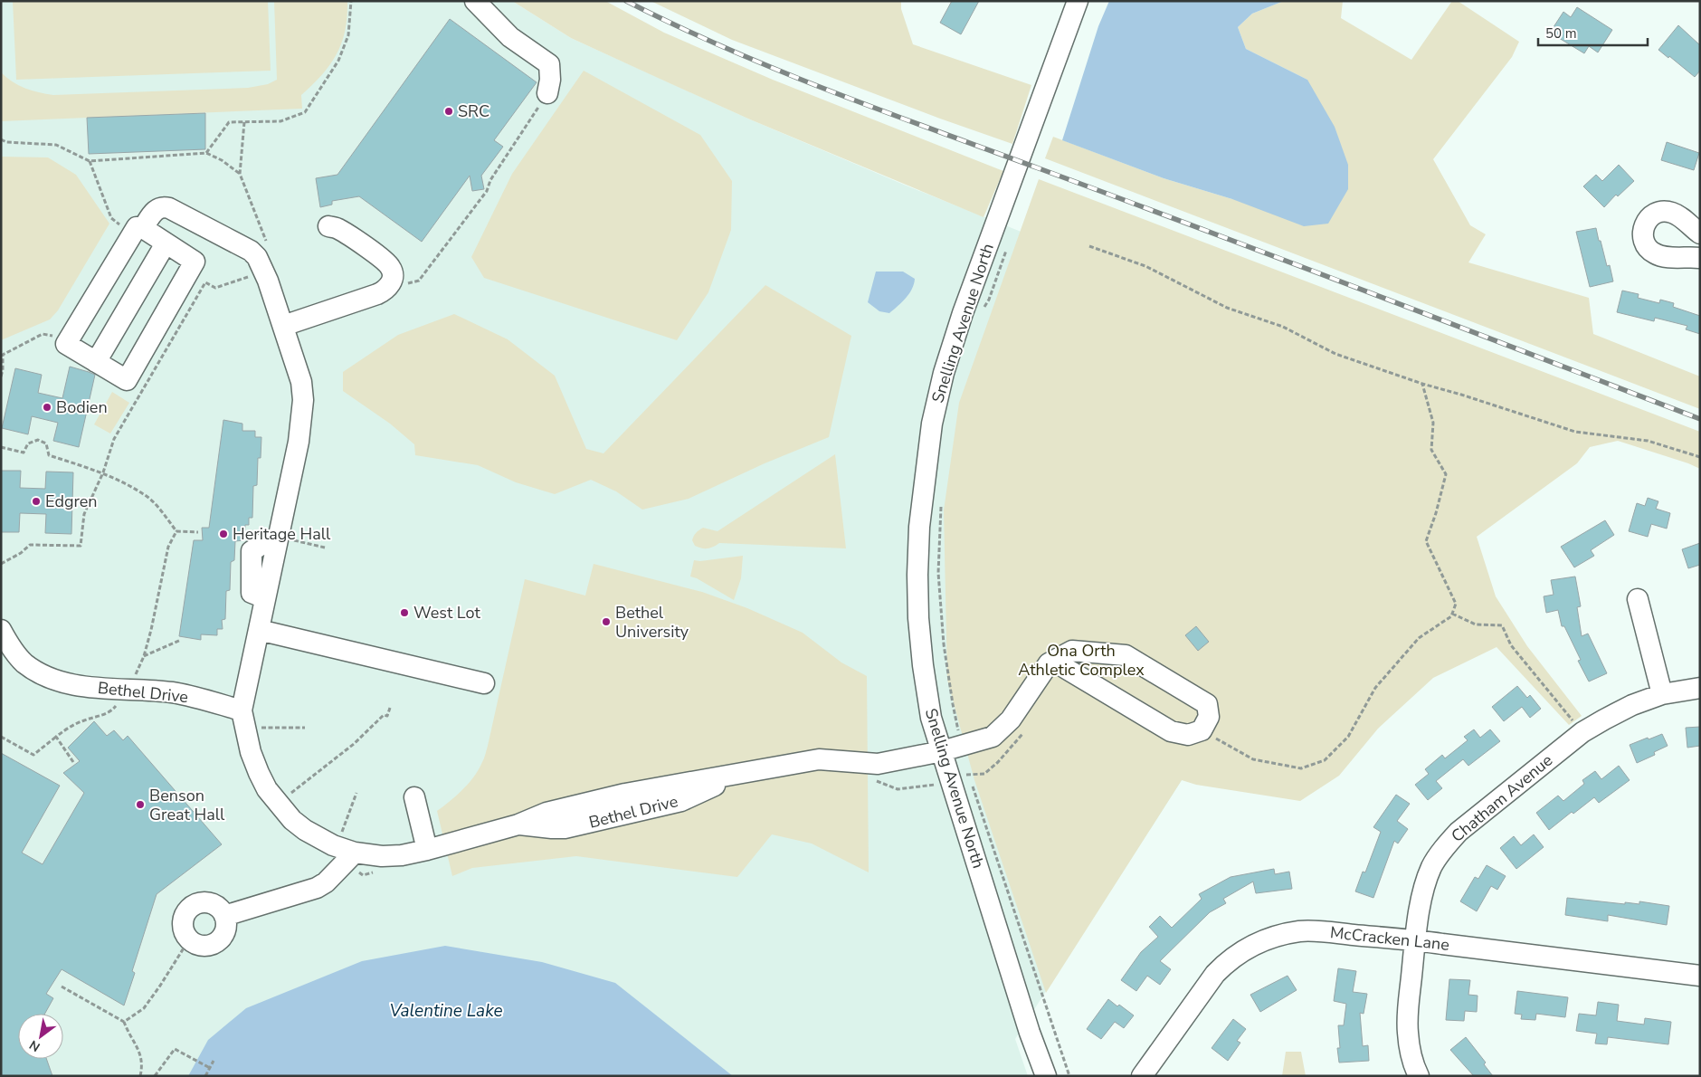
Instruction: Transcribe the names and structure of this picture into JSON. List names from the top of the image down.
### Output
{
  "streets": {
    "street": [
      "Snelling Avenue North",
      "Bethel Drive",
      "Chatham Avenue",
      "McCracken Lane"
    ]
  },
  "crossings": [
    ["Snelling Avenue North", "Bethel Drive"],
    ["Chatham Avenue", "McCracken Lane"]
  ],
  "water": ["Valentine Lake"],
  "parks": ["Ona Orth Athletic Complex"],
  "places": [
    "SRC",
    "Bodien",
    "Edgren",
    "Heritage Hall",
    "West Lot",
    "Bethel University",
    "Benson Great Hall"
  ],
  "scale_bar": "50 m",
  "north": "bottom left"
}
